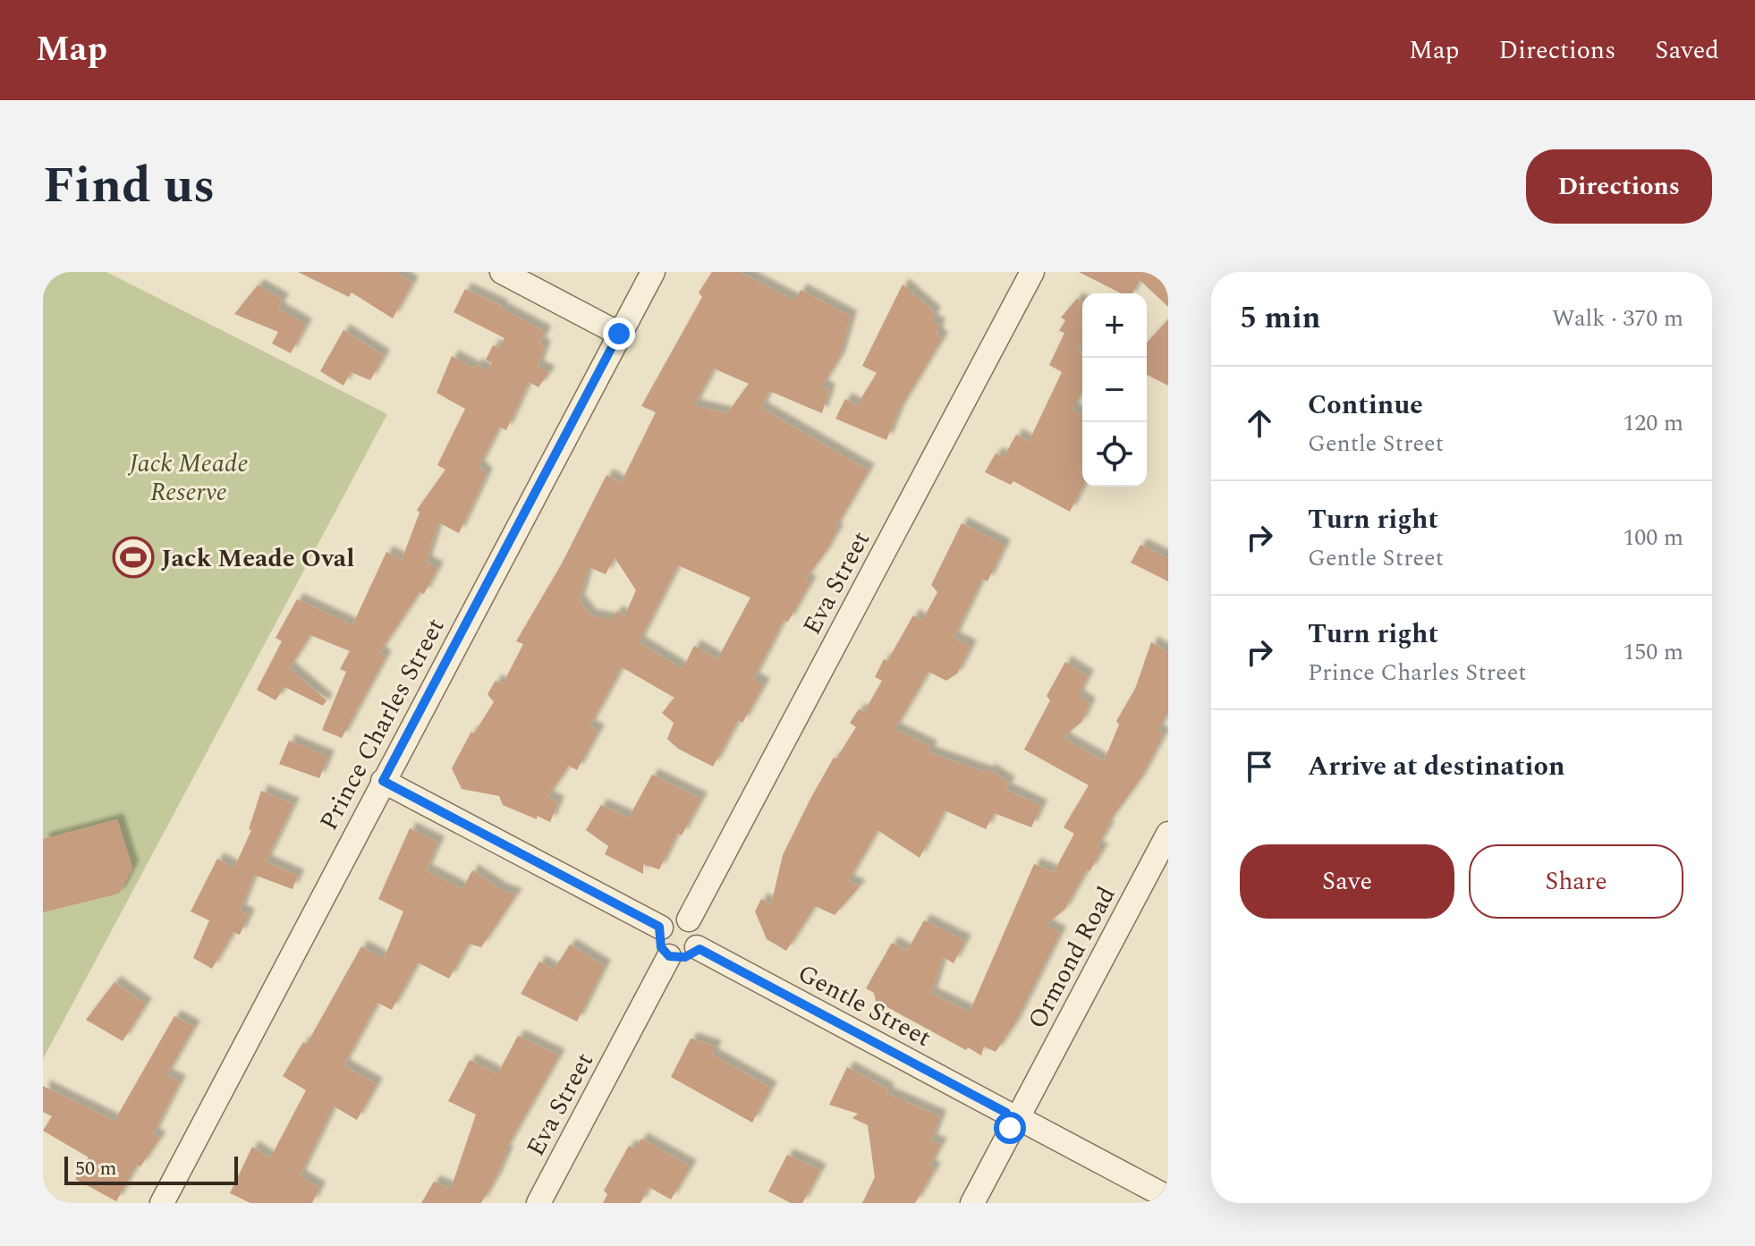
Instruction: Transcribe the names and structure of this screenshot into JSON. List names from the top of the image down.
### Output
{
  "streets": {
    "street": [
      "Eva Street",
      "Prince Charles Street",
      "Ormond Road",
      "Gentle Street"
    ]
  },
  "crossings": [
    ["Eva Street", "Gentle Street"],
    ["Ormond Road", "Gentle Street"]
  ],
  "parks": ["Jack Meade Reserve"],
  "places": {
    "sports": ["Jack Meade Oval"]
  },
  "scale_bar": "50 m",
  "page": {
    "header": "Map",
    "nav": ["Map", "Directions", "Saved"],
    "title": "Find us",
    "buttons": [
      "Directions",
      ["Save", "Share"]
    ],
    "heading": ["5 min", "Walk · 370 m"],
    "map_buttons": ["+", "−"],
    "list": [
      ["Continue", "Gentle Street", "120 m"],
      ["Turn right", "Gentle Street", "100 m"],
      ["Turn right", "Prince Charles Street", "150 m"],
      "Arrive at destination"
    ],
    "scale": "50 m"
  }
}
